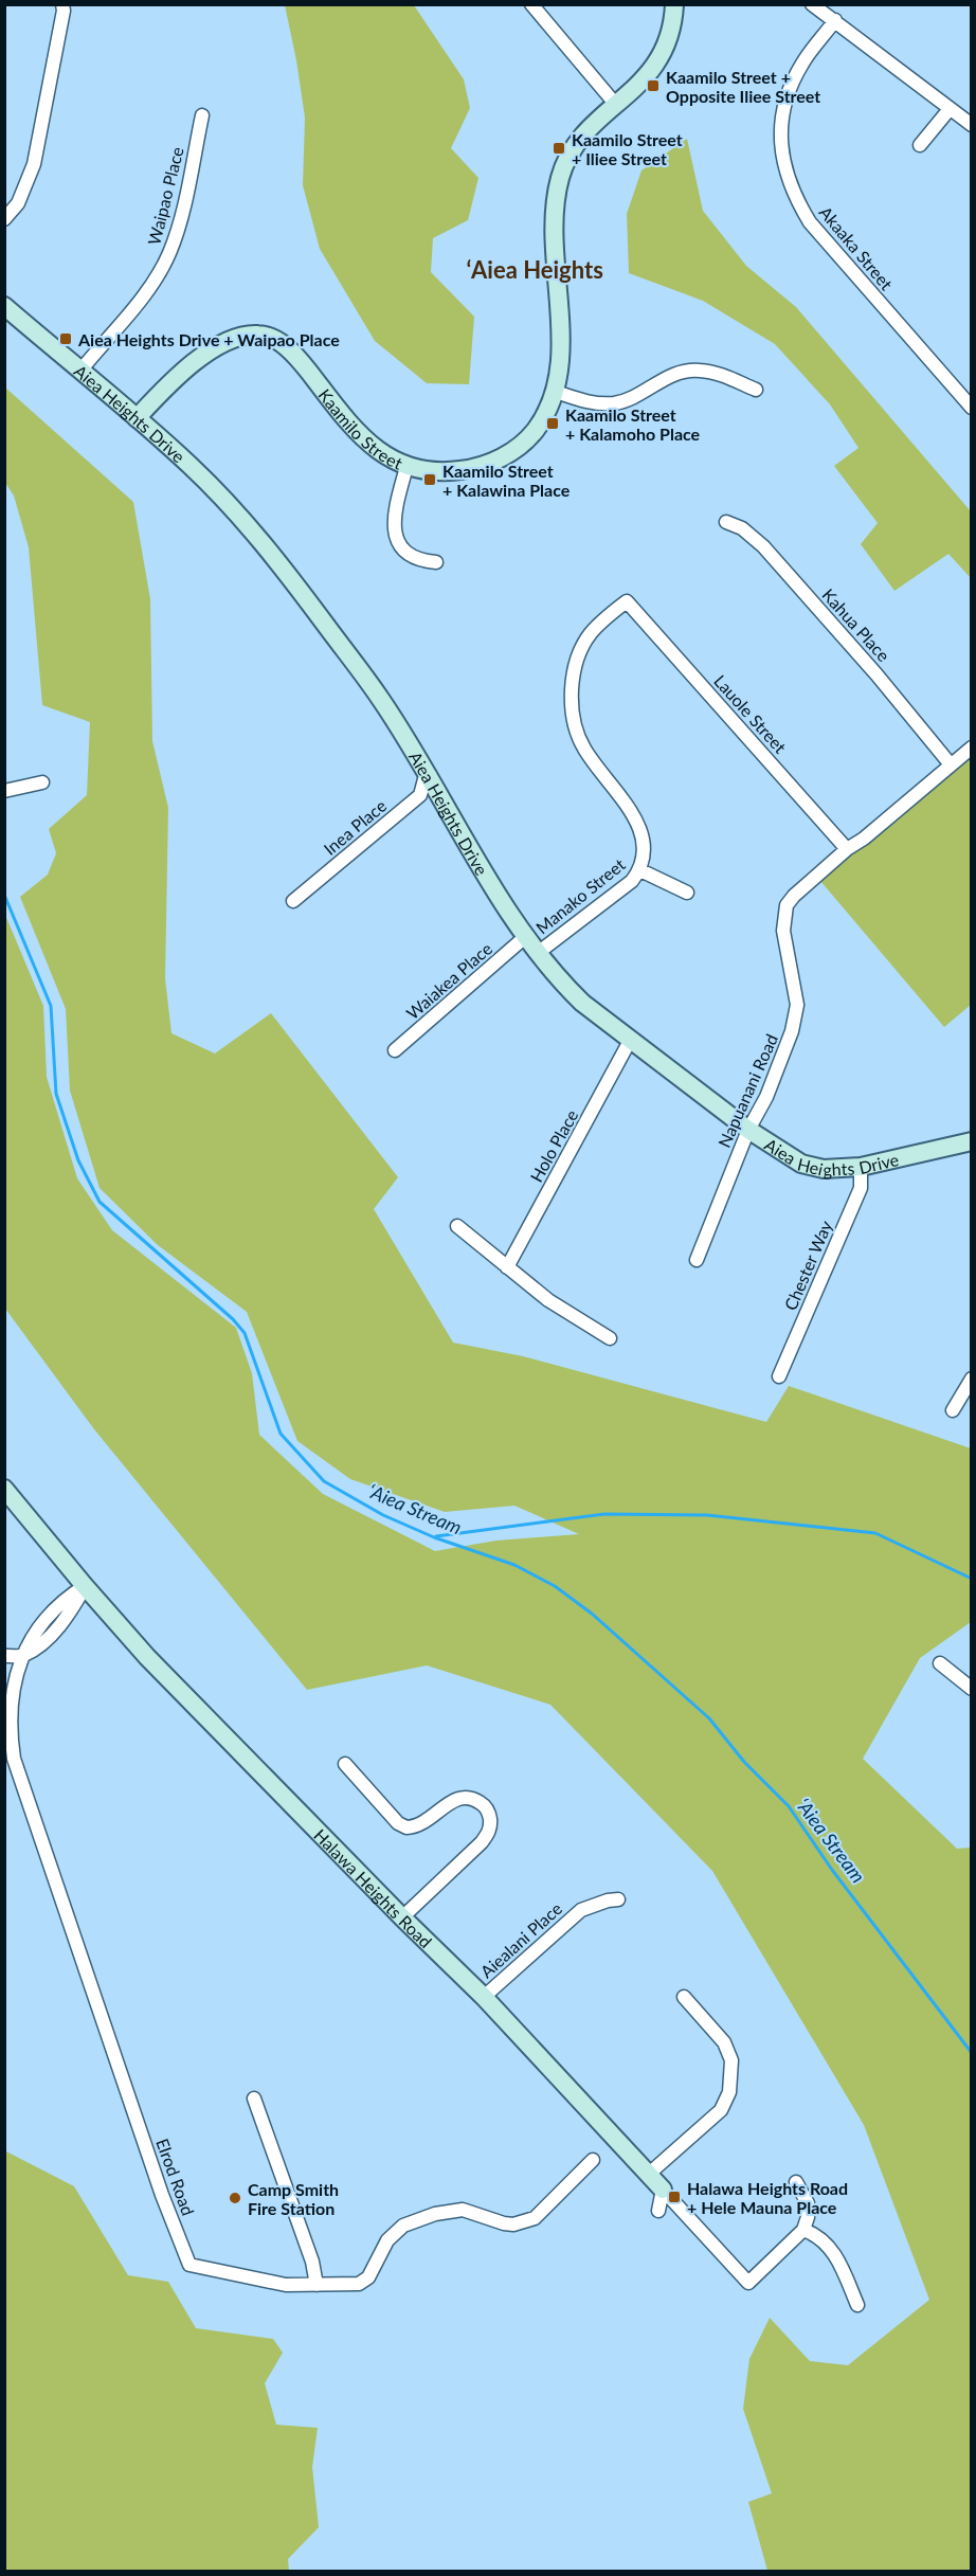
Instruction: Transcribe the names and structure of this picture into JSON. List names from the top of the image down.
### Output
{
  "streets": {
    "street": [
      "Waipao Place",
      "Akaaka Street",
      "Aiea Heights Drive",
      "Kaamilo Street",
      "Kahua Place",
      "Lauole Street",
      "Inea Place",
      "Manako Street",
      "Waiakea Place",
      "Napuanani Road",
      "Holo Place",
      "Chester Way",
      "Halawa Heights Road",
      "Aiealani Place",
      "Elrod Road"
    ]
  },
  "crossings": [
    ["Waipao Place", "Aiea Heights Drive"],
    ["Aiea Heights Drive", "Kaamilo Street"],
    ["Aiea Heights Drive", "Inea Place"],
    ["Aiea Heights Drive", "Manako Street"],
    ["Aiea Heights Drive", "Waiakea Place"],
    ["Aiea Heights Drive", "Napuanani Road"],
    ["Aiea Heights Drive", "Holo Place"],
    ["Aiea Heights Drive", "Chester Way"],
    ["Kahua Place", "Napuanani Road"],
    ["Lauole Street", "Manako Street"],
    ["Lauole Street", "Napuanani Road"],
    ["Halawa Heights Road", "Aiealani Place"]
  ],
  "districts": ["ʻAiea Heights"],
  "water": ["ʻAiea Stream"],
  "places": {
    "transit": [
      "Kaamilo Street + Opposite Iliee Street",
      "Kaamilo Street + Iliee Street",
      "Aiea Heights Drive + Waipao Place",
      "Kaamilo Street + Kalamoho Place",
      "Kaamilo Street + Kalawina Place",
      "Halawa Heights Road + Hele Mauna Place"
    ],
    "other": ["Camp Smith Fire Station"]
  }
}
